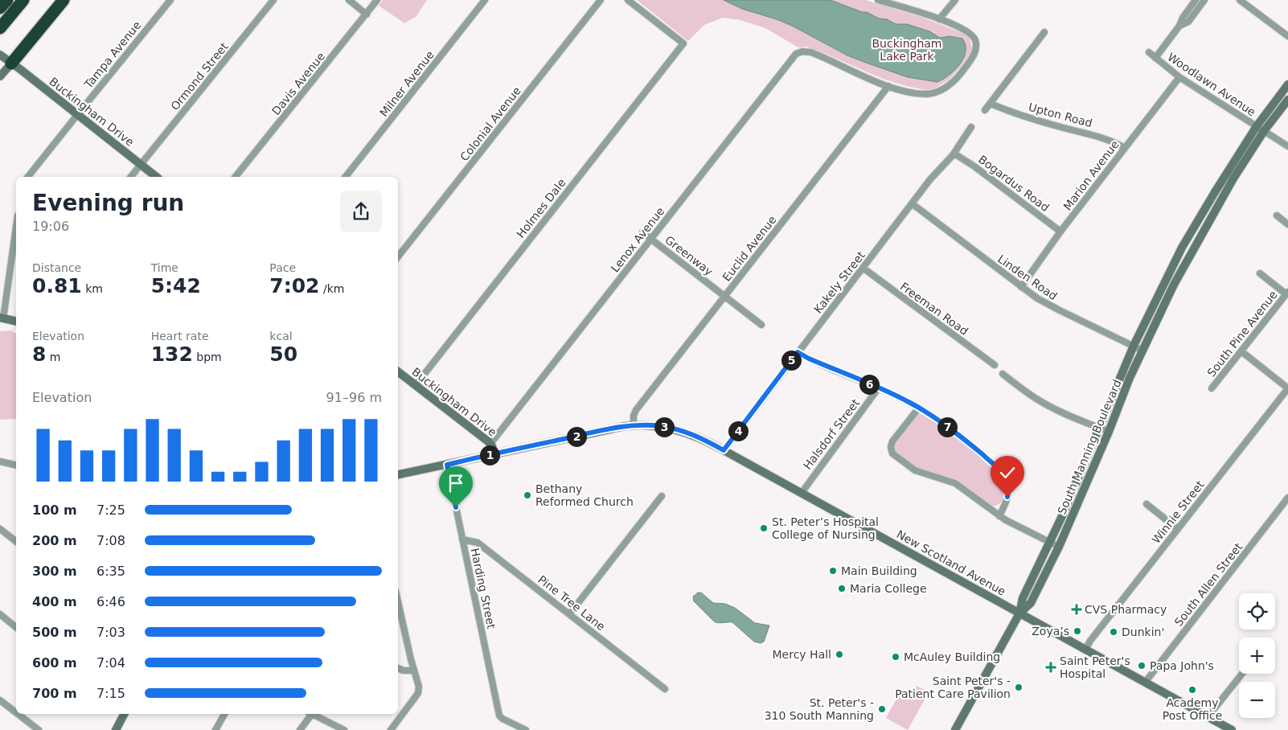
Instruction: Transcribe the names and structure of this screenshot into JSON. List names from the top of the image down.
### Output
{
  "streets": {
    "street": [
      "Tampa Avenue",
      "Ormond Street",
      "Davis Avenue",
      "Milner Avenue",
      "Woodlawn Avenue",
      "Buckingham Drive",
      "Upton Road",
      "Colonial Avenue",
      "Marion Avenue",
      "Bogardus Road",
      "Holmes Dale",
      "Lenox Avenue",
      "Euclid Avenue",
      "Greenway",
      "Linden Road",
      "Kakely Street",
      "Freeman Road",
      "South Pine Avenue",
      "Halsdorf Street",
      "South Manning Boulevard",
      "Winnie Street",
      "New Scotland Avenue",
      "South Allen Street",
      "Harding Street",
      "Pine Tree Lane"
    ]
  },
  "crossings": [
    ["Tampa Avenue", "Buckingham Drive"],
    ["Ormond Street", "Buckingham Drive"],
    ["Woodlawn Avenue", "Marion Avenue"],
    ["Woodlawn Avenue", "South Manning Boulevard"],
    ["Buckingham Drive", "Holmes Dale"],
    ["Buckingham Drive", "Lenox Avenue"],
    ["Buckingham Drive", "New Scotland Avenue"],
    ["Upton Road", "Marion Avenue"],
    ["Marion Avenue", "Bogardus Road"],
    ["Marion Avenue", "Linden Road"],
    ["Bogardus Road", "Kakely Street"],
    ["Lenox Avenue", "Euclid Avenue"],
    ["Lenox Avenue", "Greenway"],
    ["Euclid Avenue", "Greenway"],
    ["Euclid Avenue", "New Scotland Avenue"],
    ["Linden Road", "Kakely Street"],
    ["Linden Road", "South Manning Boulevard"],
    ["Kakely Street", "Freeman Road"],
    ["Kakely Street", "New Scotland Avenue"],
    ["Halsdorf Street", "New Scotland Avenue"],
    ["South Manning Boulevard", "New Scotland Avenue"],
    ["Winnie Street", "New Scotland Avenue"],
    ["New Scotland Avenue", "South Allen Street"],
    ["New Scotland Avenue", "Harding Street"],
    ["Harding Street", "Pine Tree Lane"]
  ],
  "parks": ["Buckingham Lake Park"],
  "places": {
    "other": [
      "Bethany Reformed Church",
      "St. Peter’s Hospital College of Nursing",
      "Main Building",
      "Maria College",
      "Zoya’s",
      "Dunkin'",
      "Mercy Hall",
      "McAuley Building",
      "Papa John's",
      "Saint Peter's - Patient Care Pavilion",
      "Academy Post Office",
      "St. Peter's - 310 South Manning"
    ],
    "health": ["CVS Pharmacy", "Saint Peter's Hospital"]
  },
  "page": {
    "heading": ["Evening run", "19:06"],
    "stats": [
      ["Distance", "0.81 km"],
      ["Time", "5:42"],
      ["Pace", "7:02 /km"],
      ["Elevation", "8 m"],
      ["Heart rate", "132 bpm"],
      ["kcal", "50"]
    ],
    "pins": [
      "5",
      "6",
      "3",
      "7",
      "4",
      "2",
      "1"
    ],
    "chart": ["Elevation", "91–96 m"],
    "list": [
      {
        "name": "100 m",
        "note": "7:25"
      },
      {
        "name": "200 m",
        "note": "7:08"
      },
      {
        "name": "300 m",
        "note": "6:35"
      },
      {
        "name": "400 m",
        "note": "6:46"
      },
      {
        "name": "500 m",
        "note": "7:03"
      },
      {
        "name": "600 m",
        "note": "7:04"
      },
      {
        "name": "700 m",
        "note": "7:15"
      }
    ],
    "map_buttons": ["+", "−"]
  }
}
